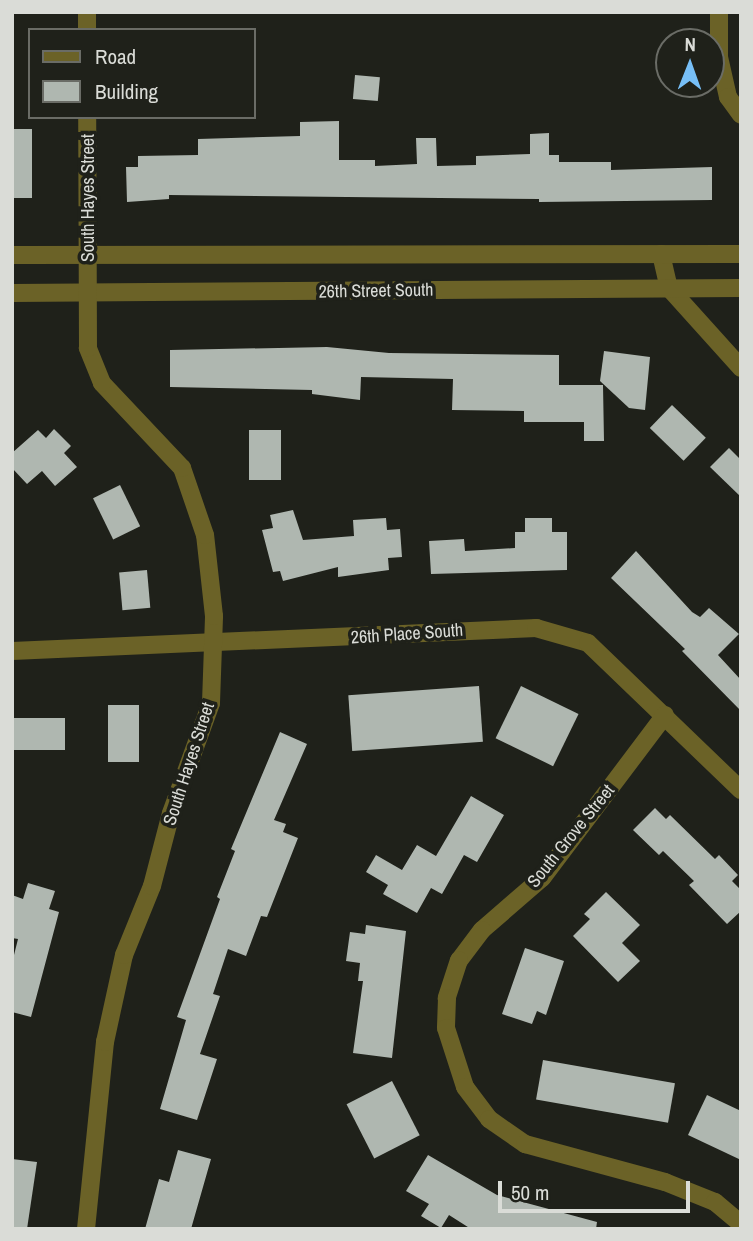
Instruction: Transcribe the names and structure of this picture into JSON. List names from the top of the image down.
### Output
{
  "streets": {
    "street": [
      "South Hayes Street",
      "26th Street South",
      "26th Place South",
      "South Grove Street"
    ]
  },
  "crossings": [
    ["South Hayes Street", "26th Street South"],
    ["South Hayes Street", "26th Place South"],
    ["26th Place South", "South Grove Street"]
  ],
  "legend": ["Road", "Building"],
  "scale_bar": "50 m",
  "north": "top"
}
